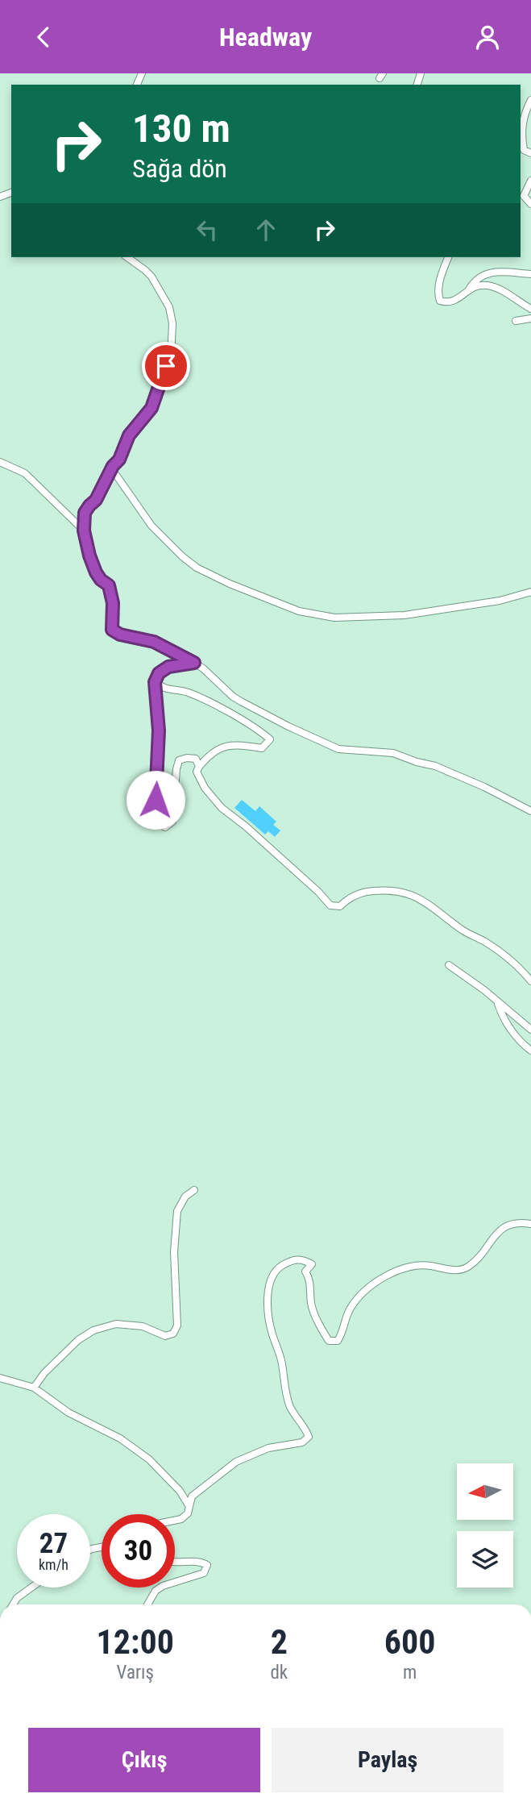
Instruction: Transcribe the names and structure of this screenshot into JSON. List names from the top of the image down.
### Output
{
  "north": "left",
  "page": {
    "header": "Headway",
    "turn": ["130 m", "Sağa dön"],
    "speed": "27 km/h",
    "limit": "30",
    "eta": [
      "12:00",
      "Varış",
      "2",
      "dk",
      "600",
      "m"
    ],
    "buttons": ["Çıkış", "Paylaş"]
  }
}
